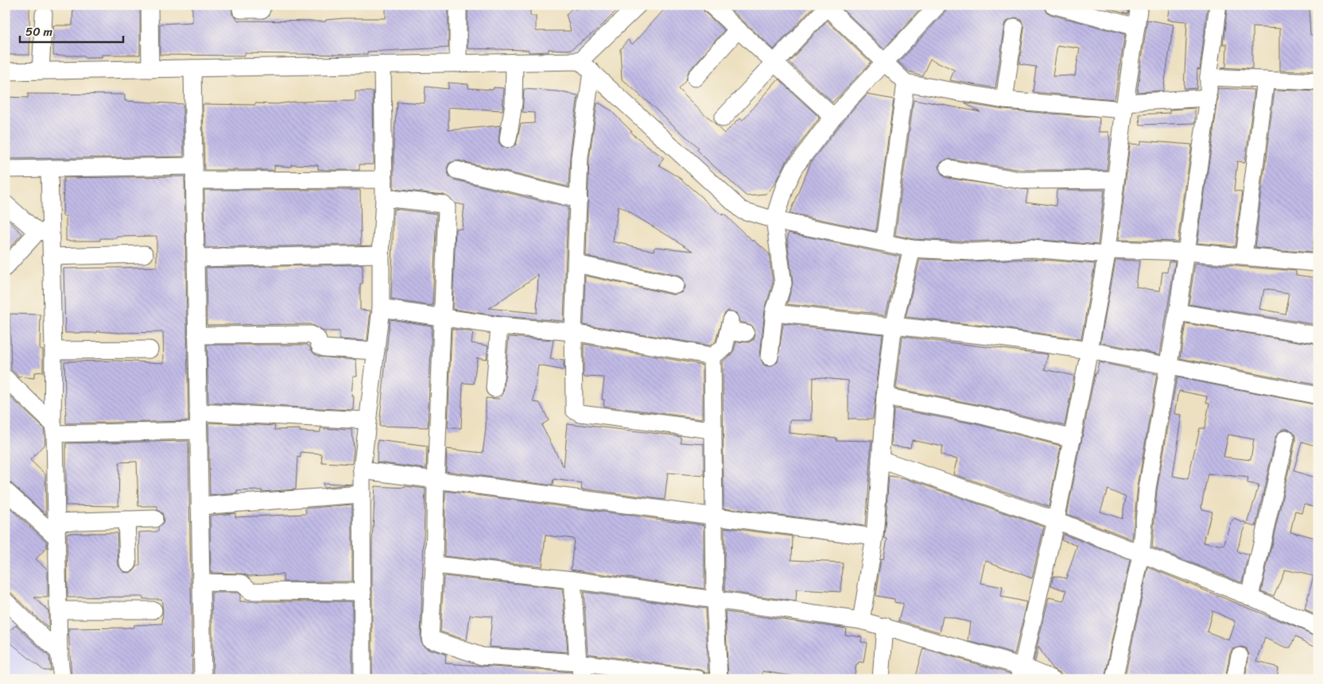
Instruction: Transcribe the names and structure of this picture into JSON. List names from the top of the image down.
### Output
{
  "scale_bar": "50 m"
}
